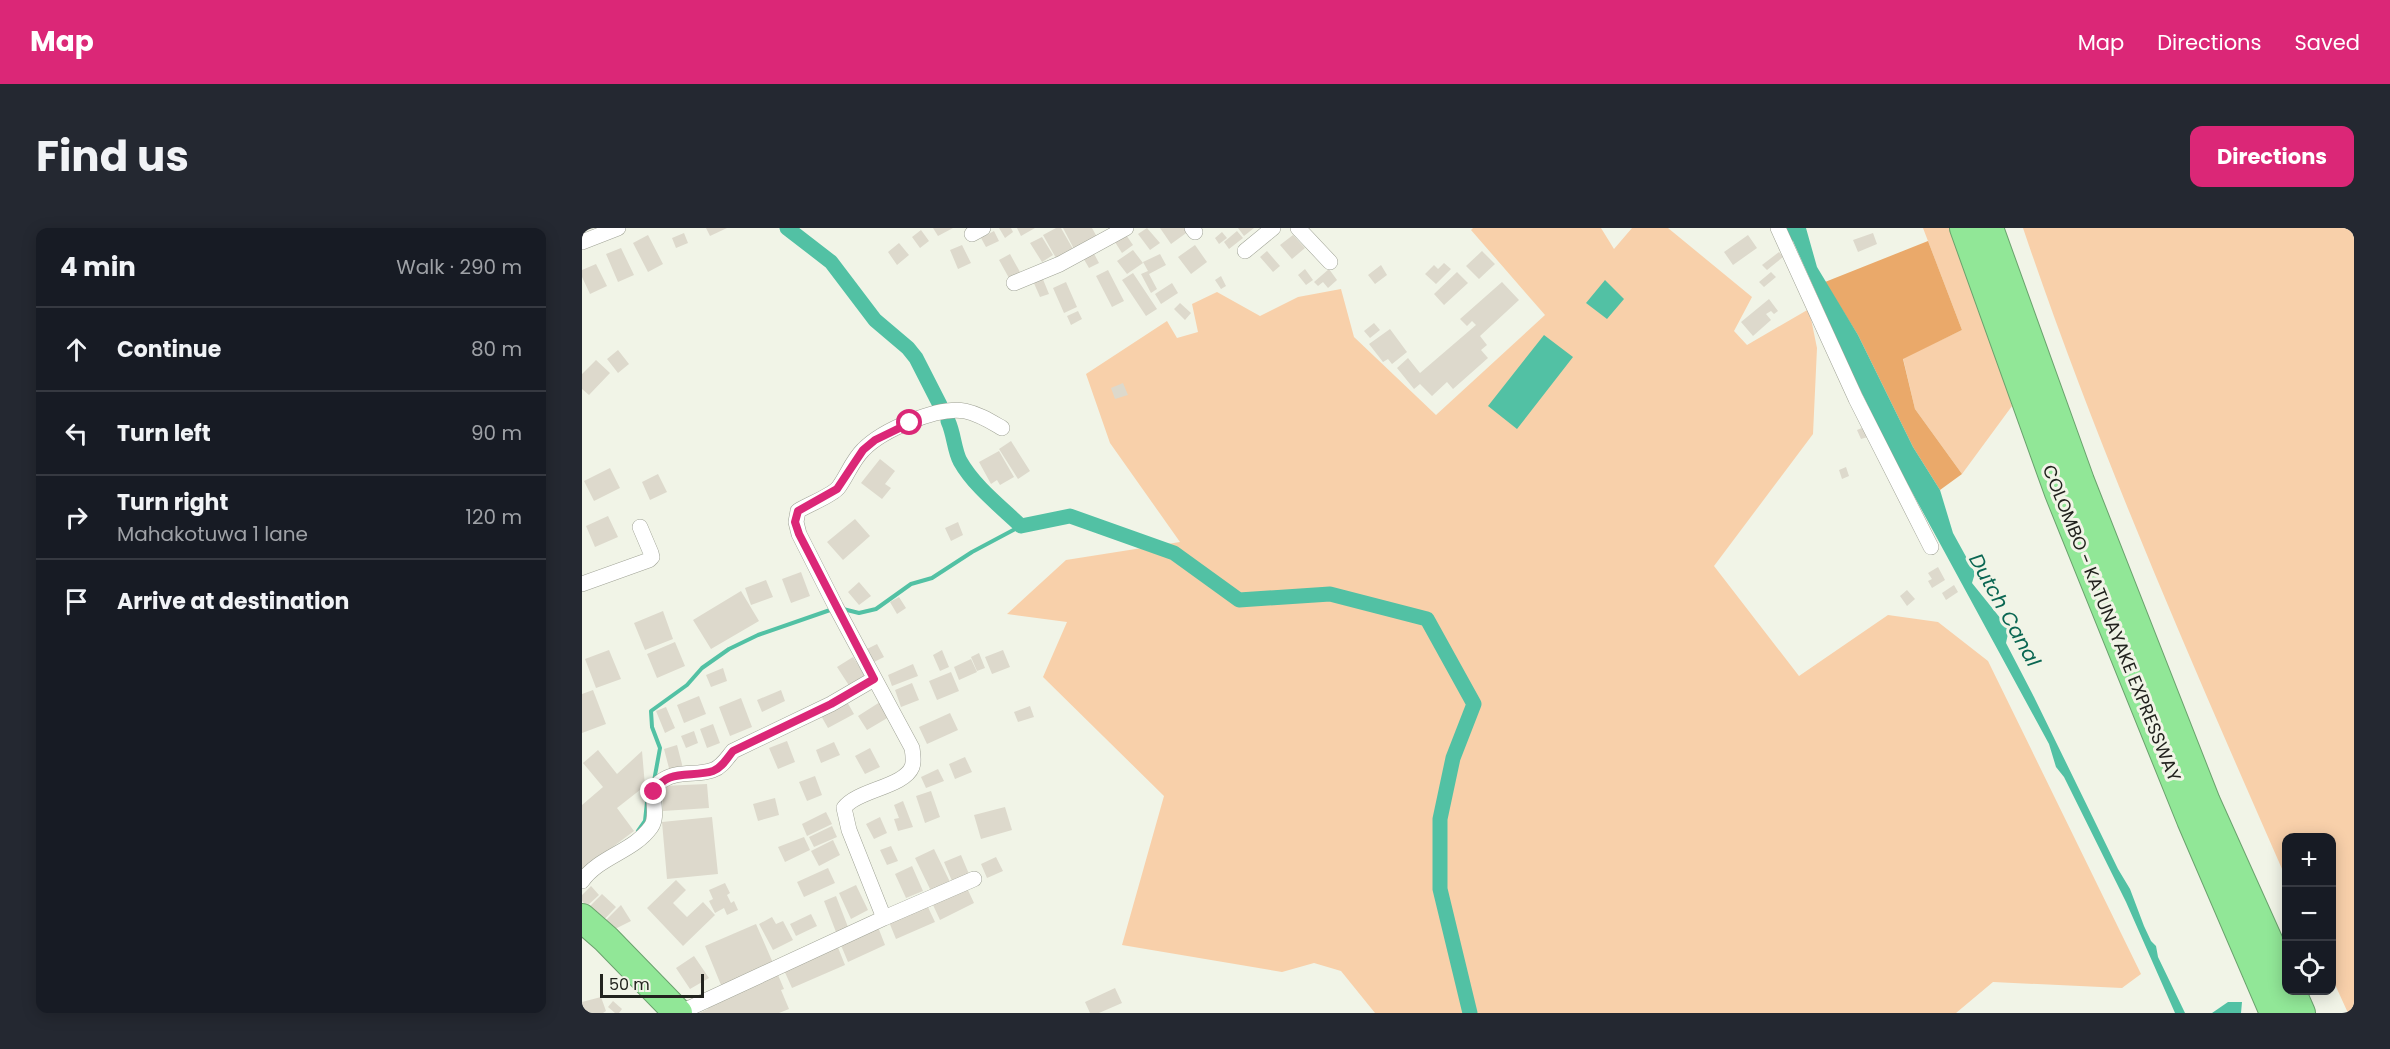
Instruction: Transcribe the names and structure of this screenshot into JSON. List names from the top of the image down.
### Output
{
  "streets": {
    "highway": ["COLOMBO - KATUNAYAKE EXPRESSWAY"]
  },
  "water": ["Dutch Canal"],
  "scale_bar": "50 m",
  "page": {
    "header": "Map",
    "nav": ["Map", "Directions", "Saved"],
    "title": "Find us",
    "buttons": "Directions",
    "heading": ["4 min", "Walk · 290 m"],
    "list": [
      ["Continue", "80 m"],
      ["Turn left", "90 m"],
      ["Turn right", "Mahakotuwa 1 lane", "120 m"],
      "Arrive at destination"
    ],
    "map_buttons": ["+", "−"],
    "scale": "50 m"
  }
}
